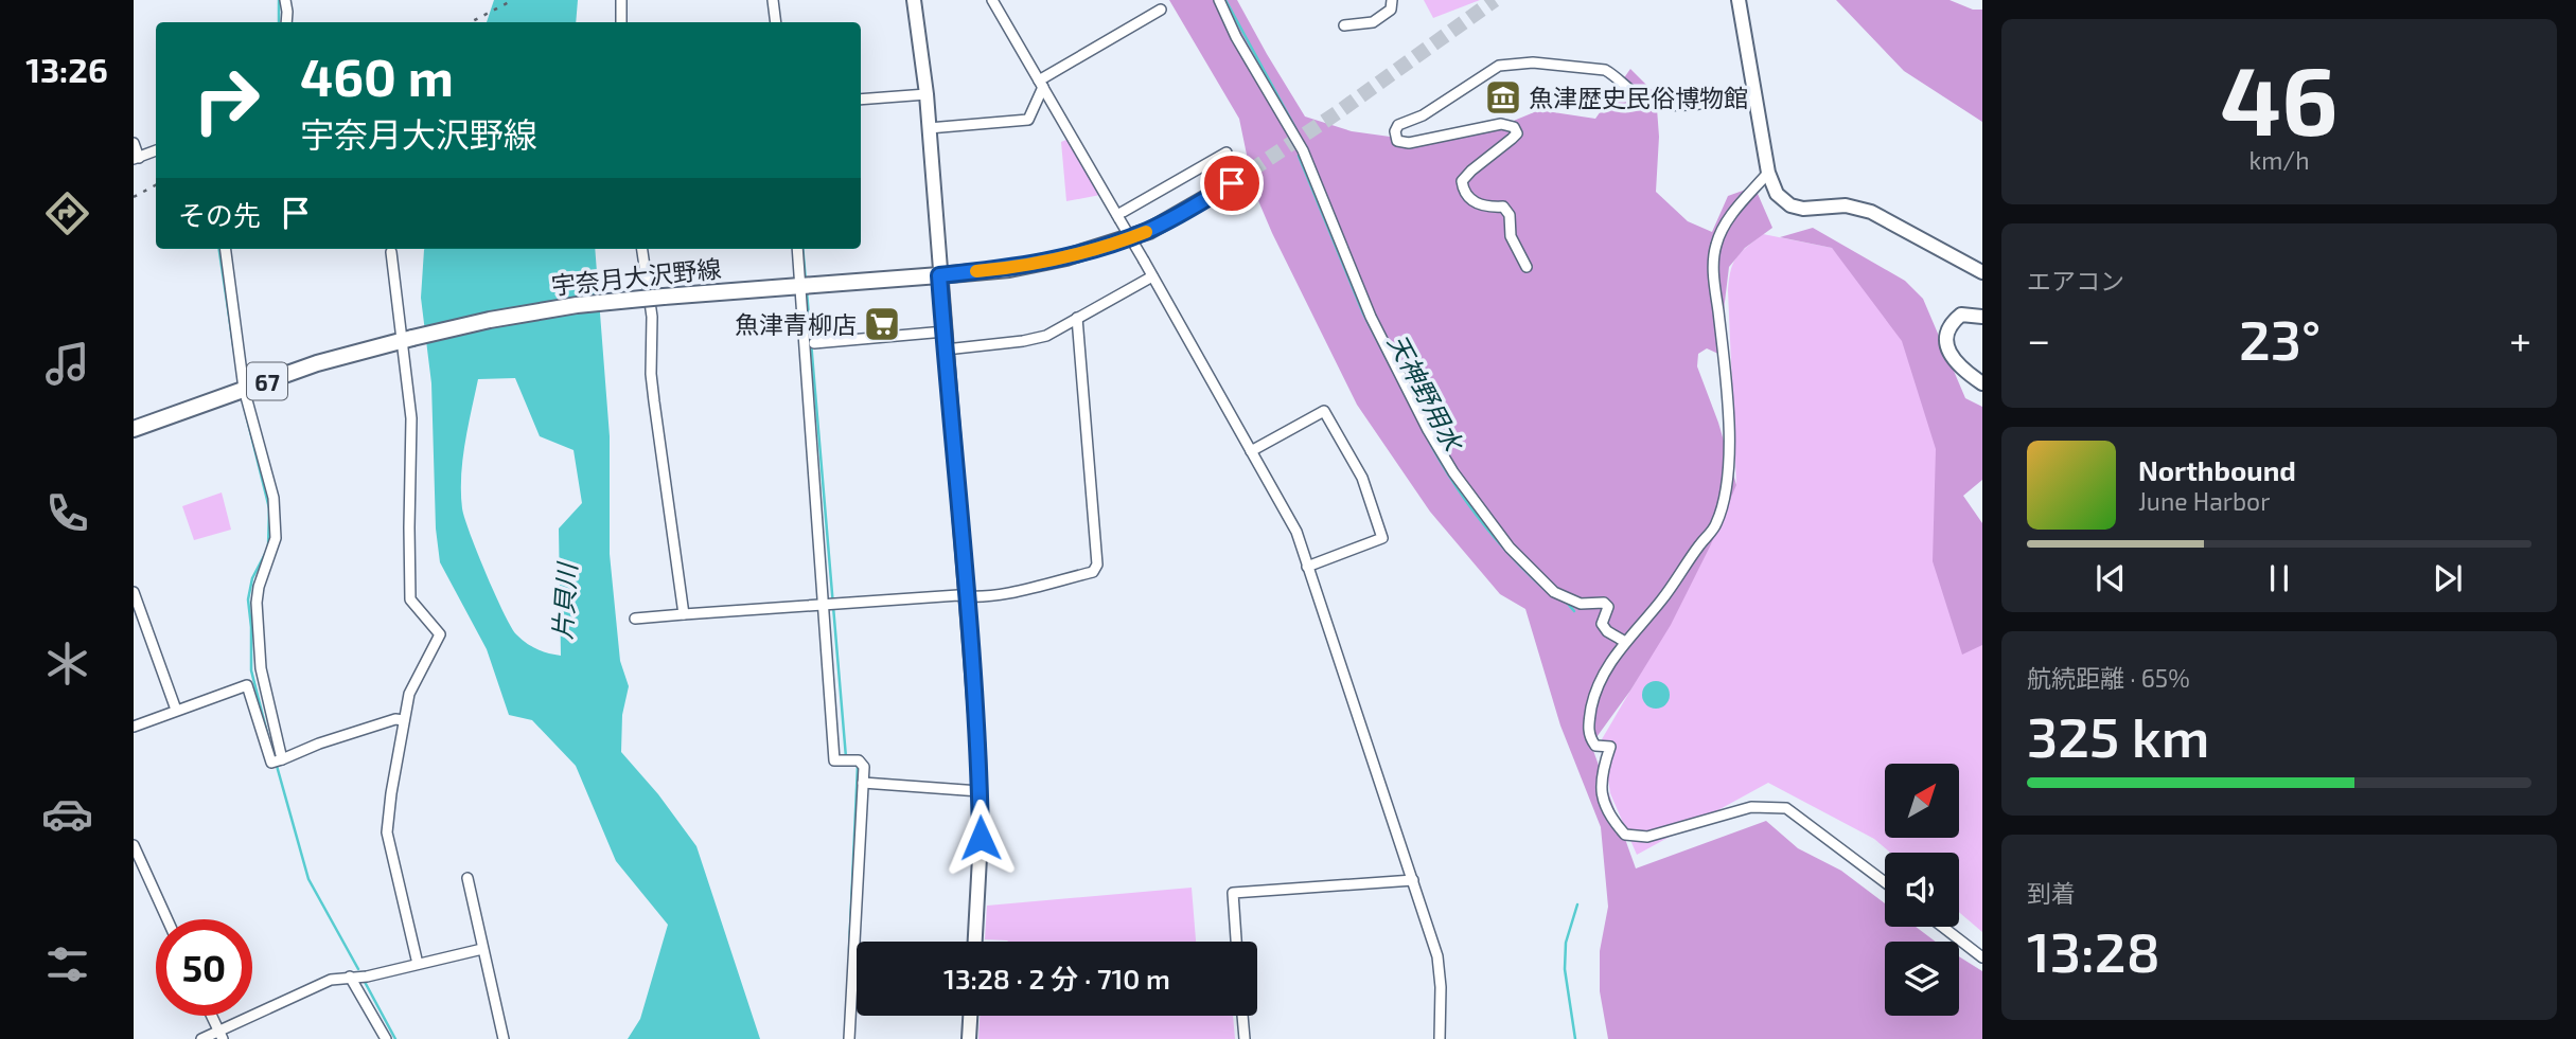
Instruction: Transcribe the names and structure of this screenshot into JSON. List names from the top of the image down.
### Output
{
  "streets": {
    "main road": ["宇奈月大沢野線", "67"]
  },
  "water": ["天神野用水", "片貝川"],
  "places": {
    "museum": ["魚津歴史民俗博物館"],
    "supermarket": ["魚津青柳店"]
  },
  "north": "top right",
  "page": {
    "tabs": "13:26",
    "tile": [
      ["46", "km/h"],
      "エアコン",
      ["航続距離 · 65%", "325 km"],
      ["到着", "13:28"]
    ],
    "turn": ["460 m", "宇奈月大沢野線"],
    "then": "その先",
    "heat": ["−", "23°", "+"],
    "song": ["Northbound", "June Harbor"],
    "limit": "50",
    "trip": "13:28 · 2 分 · 710 m"
  }
}
